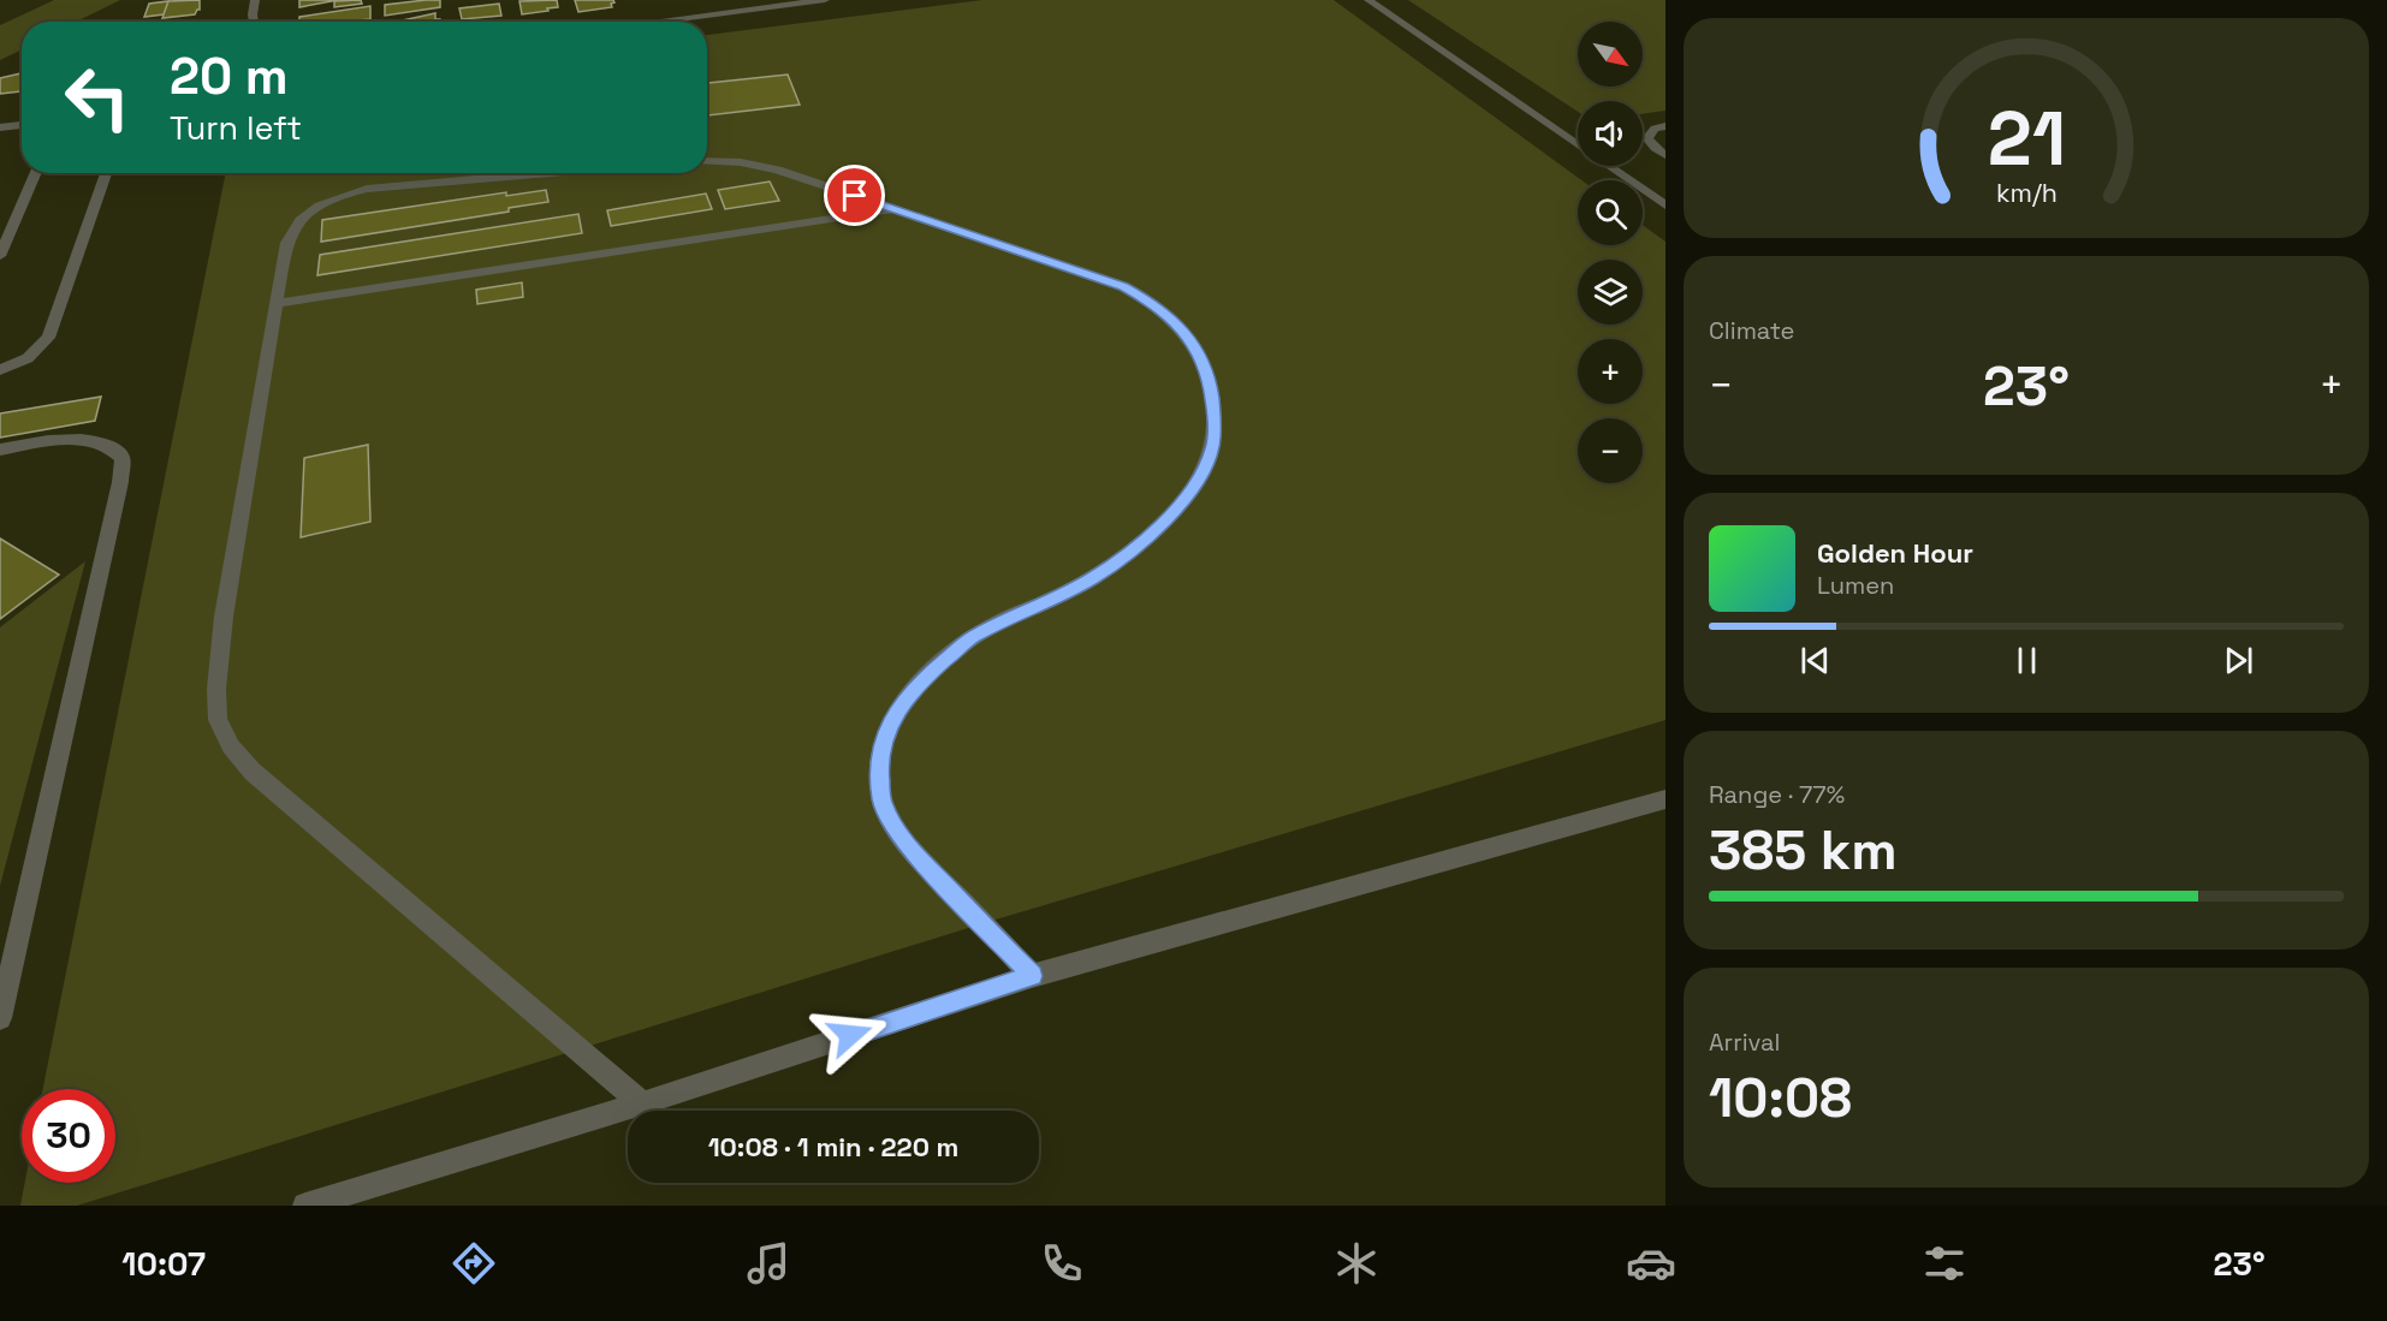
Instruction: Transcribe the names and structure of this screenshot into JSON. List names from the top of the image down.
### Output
{
  "north": "bottom right",
  "page": {
    "map_buttons": ["+", "−"],
    "turn": ["20 m", "Turn left"],
    "tile": [
      "Climate",
      ["Range · 77%", "385 km"],
      ["Arrival", "10:08"]
    ],
    "heat": ["−", "23°", "+"],
    "song": ["Golden Hour", "Lumen"],
    "limit": "30",
    "trip": "10:08 · 1 min · 220 m",
    "tabs": ["10:07", "23°"],
    "gauge": ["21", "km/h"]
  }
}
